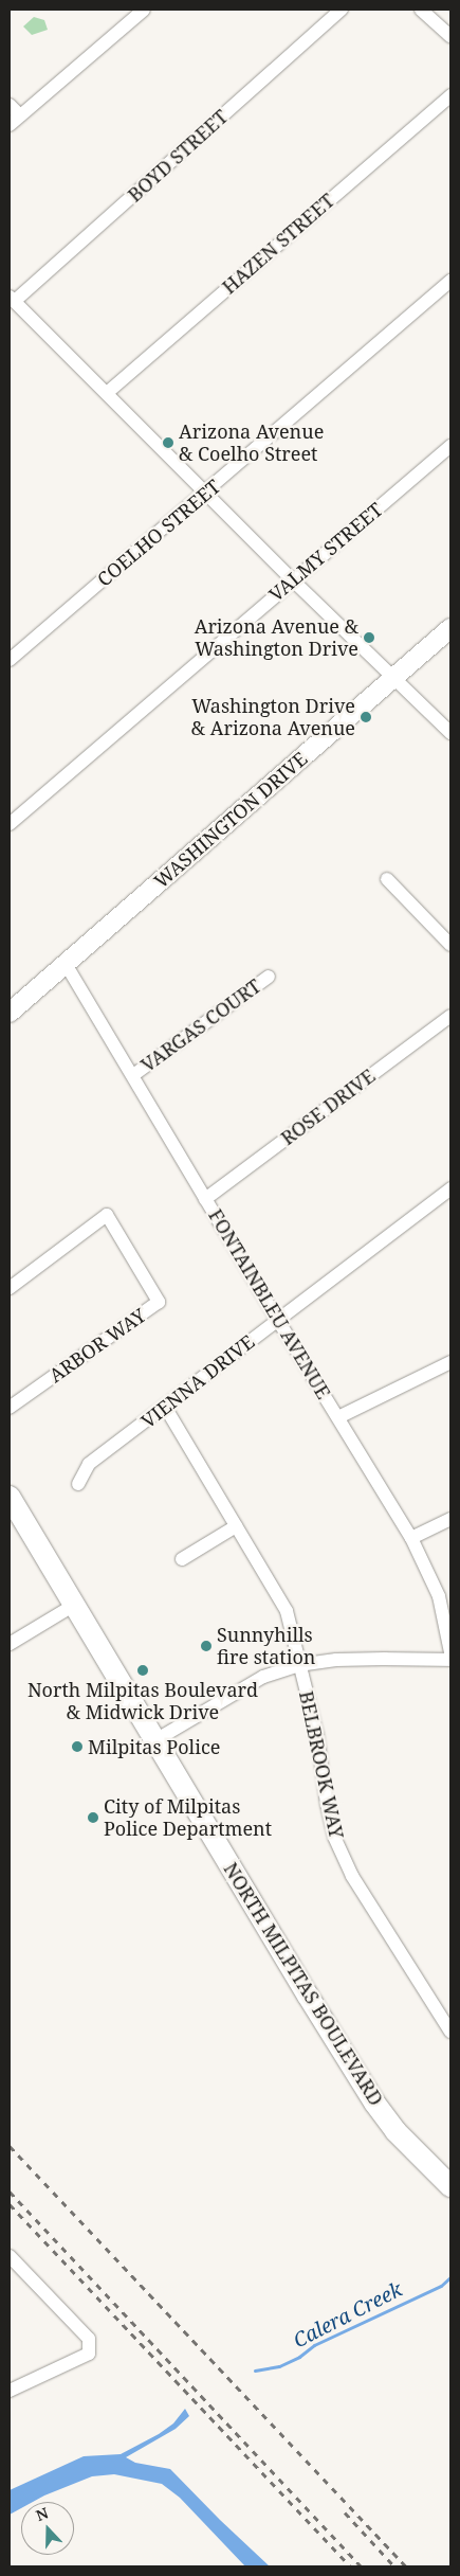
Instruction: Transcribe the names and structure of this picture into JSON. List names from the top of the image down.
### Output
{
  "streets": {
    "main road": ["NORTH MILPITAS BOULEVARD"],
    "street": [
      "BOYD STREET",
      "HAZEN STREET",
      "COELHO STREET",
      "VALMY STREET",
      "WASHINGTON DRIVE",
      "VARGAS COURT",
      "ROSE DRIVE",
      "FONTAINBLEU AVENUE",
      "ARBOR WAY",
      "VIENNA DRIVE",
      "BELBROOK WAY"
    ]
  },
  "crossings": [
    ["WASHINGTON DRIVE", "FONTAINBLEU AVENUE"],
    ["VARGAS COURT", "FONTAINBLEU AVENUE"],
    ["ROSE DRIVE", "FONTAINBLEU AVENUE"],
    ["FONTAINBLEU AVENUE", "VIENNA DRIVE"],
    ["VIENNA DRIVE", "BELBROOK WAY"]
  ],
  "water": ["Calera Creek"],
  "places": [
    "Arizona Avenue & Coelho Street",
    "Arizona Avenue & Washington Drive",
    "Washington Drive & Arizona Avenue",
    "Sunnyhills fire station",
    "North Milpitas Boulevard & Midwick Drive",
    "Milpitas Police",
    "City of Milpitas Police Department"
  ],
  "north": "top"
}
